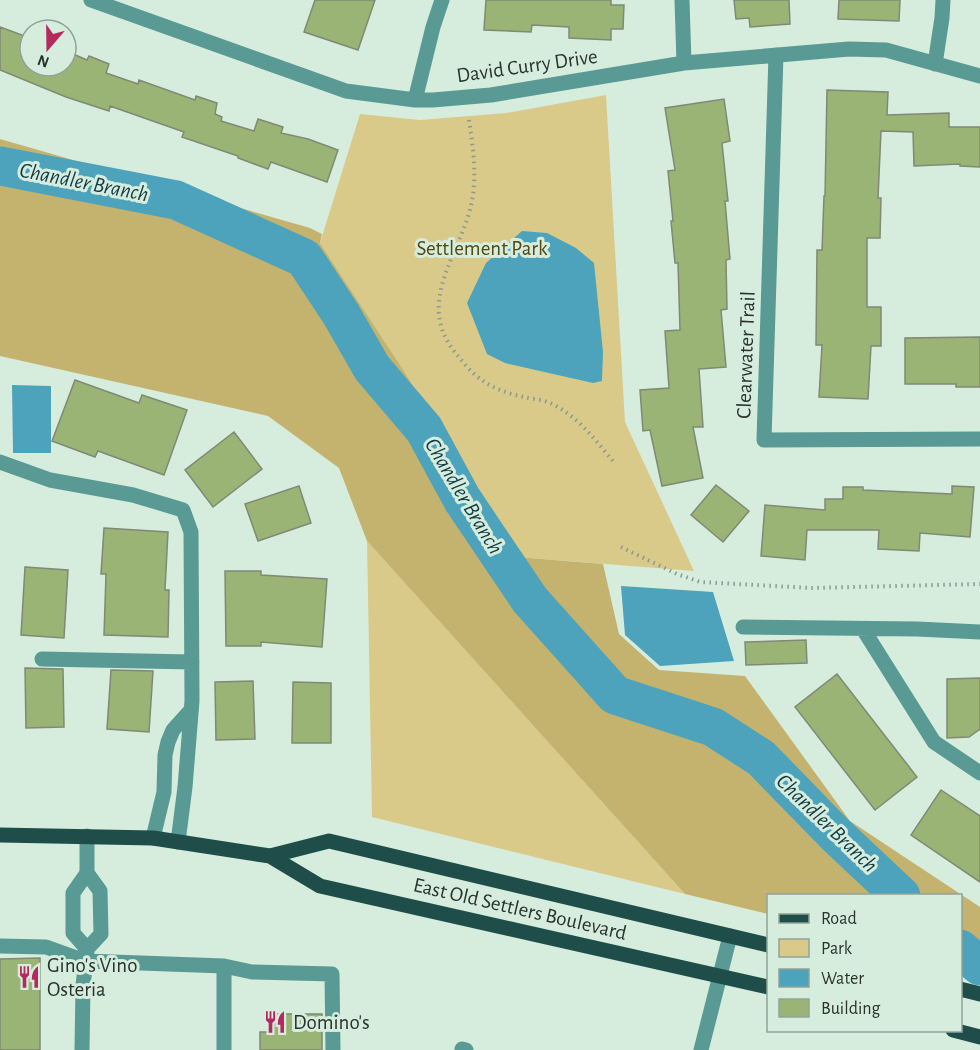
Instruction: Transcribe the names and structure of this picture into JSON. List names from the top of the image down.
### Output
{
  "streets": {
    "main road": ["East Old Settlers Boulevard"],
    "street": ["David Curry Drive", "Clearwater Trail"]
  },
  "crossings": [
    ["David Curry Drive", "Clearwater Trail"]
  ],
  "water": ["Chandler Branch"],
  "parks": ["Settlement Park"],
  "places": {
    "restaurant": ["Gino's Vino Osteria", "Domino's"]
  },
  "legend": [
    "Road",
    "Park",
    "Water",
    "Building"
  ],
  "north": "bottom"
}
